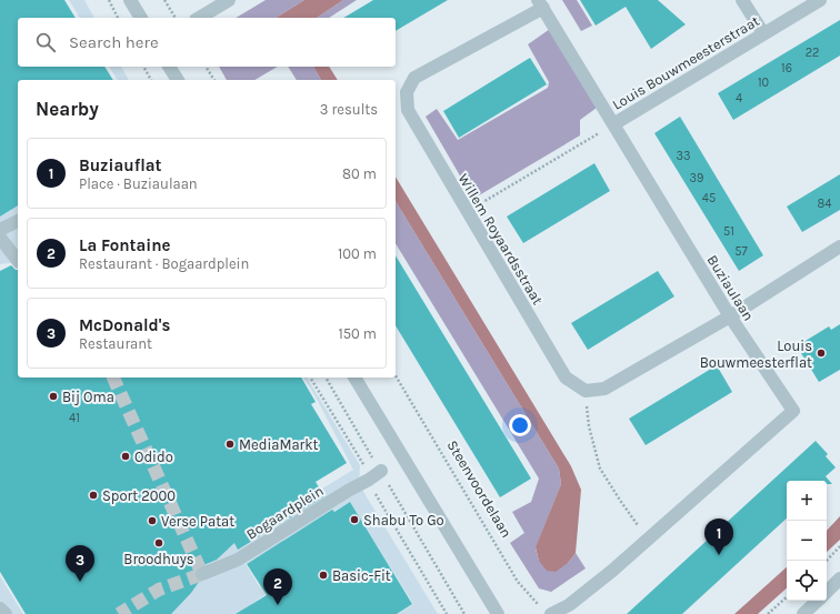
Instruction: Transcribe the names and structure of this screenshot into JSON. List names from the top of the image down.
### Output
{
  "streets": {
    "street": [
      "Louis Bouwmeesterstraat",
      "Willem Royaardsstraat",
      "Buziaulaan",
      "Bogaardplein"
    ],
    "path": ["Steenvoordelaan"]
  },
  "crossings": [
    ["Louis Bouwmeesterstraat", "Buziaulaan"],
    ["Willem Royaardsstraat", "Buziaulaan"],
    ["Buziaulaan", "Steenvoordelaan"]
  ],
  "places": [
    "Louis Bouwmeesterflat",
    "Bij Oma",
    "MediaMarkt",
    "Odido",
    "Sport 2000",
    "Shabu To Go",
    "Verse Patat",
    "Broodhuys",
    "Basic-Fit"
  ],
  "house_numbers": [
    "22",
    "16",
    "10",
    "4",
    "33",
    "39",
    "45",
    "84",
    "51",
    "57",
    "41"
  ],
  "page": {
    "search": "Search here",
    "heading": ["Nearby", "3 results"],
    "list": [
      {
        "mark": "1",
        "name": "Buziauflat",
        "note": "Place · Buziaulaan",
        "value": "80 m"
      },
      {
        "mark": "2",
        "name": "La Fontaine",
        "note": "Restaurant · Bogaardplein",
        "value": "100 m"
      },
      {
        "mark": "3",
        "name": "McDonald's",
        "note": "Restaurant",
        "value": "150 m"
      }
    ],
    "map_buttons": ["+", "−"],
    "pins": ["1", "3", "2"]
  }
}
